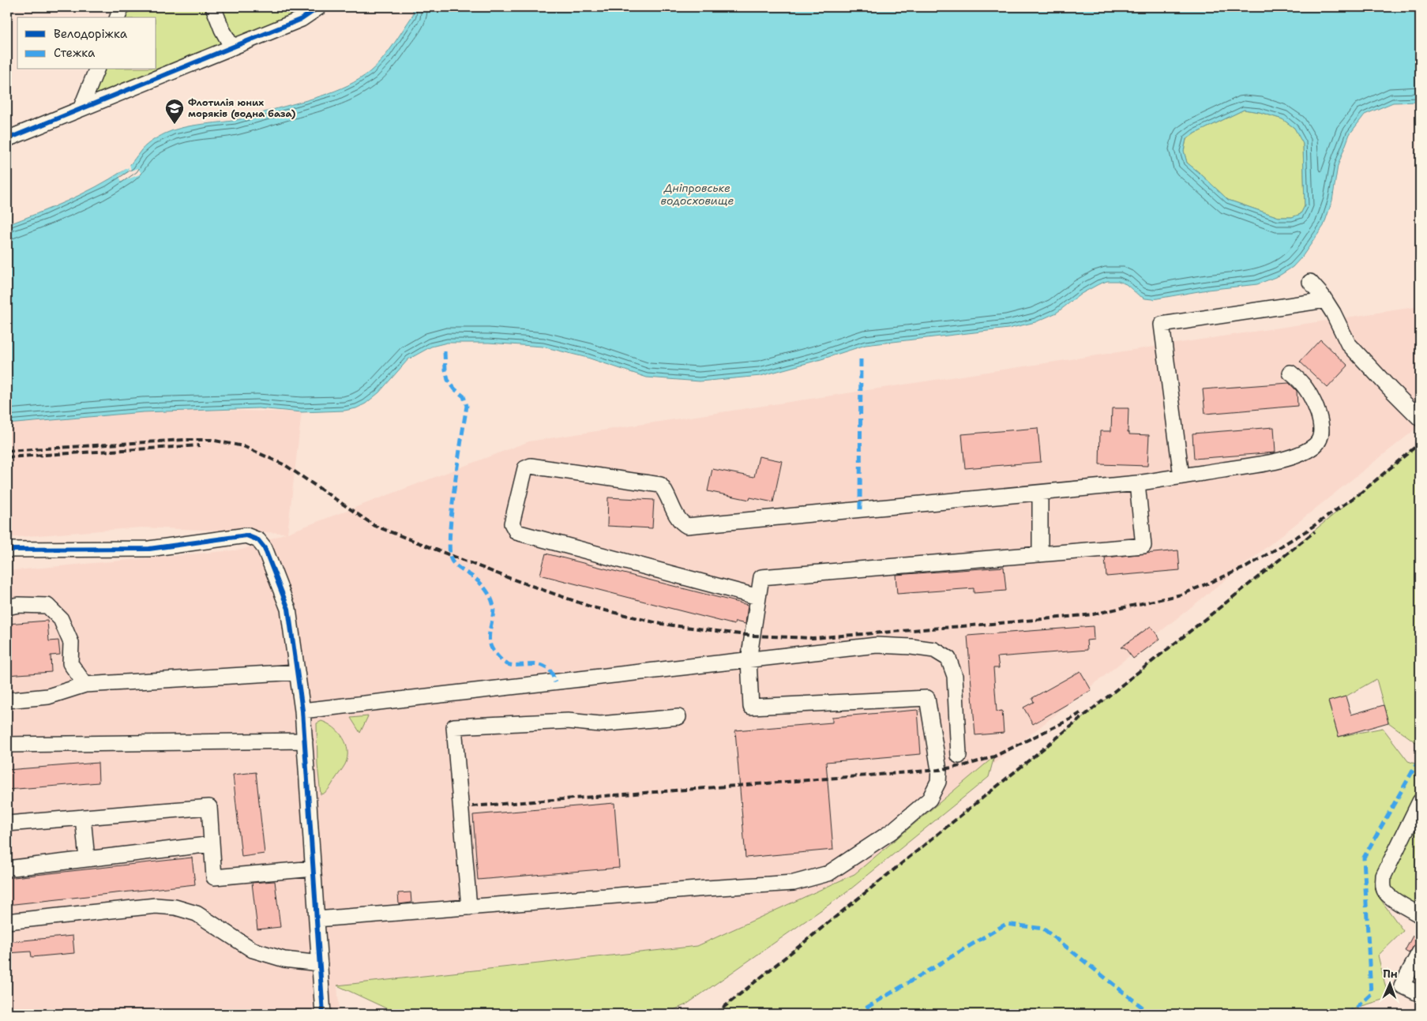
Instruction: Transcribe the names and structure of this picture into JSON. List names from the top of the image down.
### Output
{
  "water": ["Дніпровське водосховище"],
  "places": {
    "school or university": ["Флотилія юних моряків (водна база)"]
  },
  "legend": ["Велодоріжка", "Стежка"],
  "north": "top"
}
